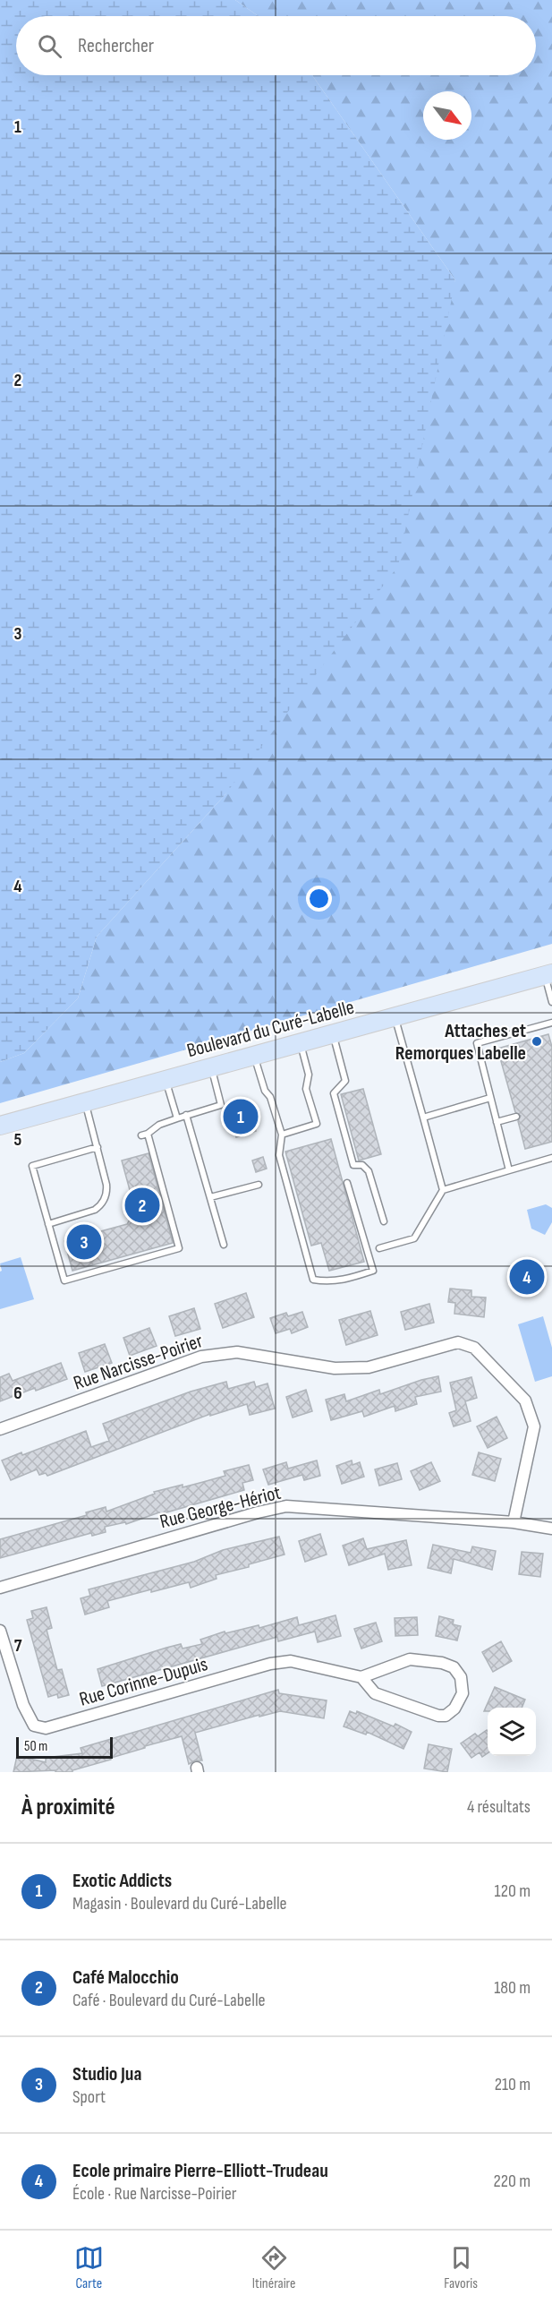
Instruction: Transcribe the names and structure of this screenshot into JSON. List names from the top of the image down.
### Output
{
  "streets": {
    "main road": ["Boulevard du Curé-Labelle"],
    "street": ["Rue Narcisse-Poirier", "Rue George-Hériot", "Rue Corinne-Dupuis"]
  },
  "crossings": [
    ["Rue Narcisse-Poirier", "Rue George-Hériot"]
  ],
  "places": ["Attaches et Remorques Labelle"],
  "scale_bar": "50 m",
  "north": "bottom right",
  "page": {
    "search": "Rechercher",
    "pins": [
      "1",
      "2",
      "3",
      "4"
    ],
    "scale": "50 m",
    "heading": ["À proximité", "4 résultats"],
    "list": [
      {
        "mark": "1",
        "name": "Exotic Addicts",
        "note": "Magasin · Boulevard du Curé-Labelle",
        "value": "120 m"
      },
      {
        "mark": "2",
        "name": "Café Malocchio",
        "note": "Café · Boulevard du Curé-Labelle",
        "value": "180 m"
      },
      {
        "mark": "3",
        "name": "Studio Jua",
        "note": "Sport",
        "value": "210 m"
      },
      {
        "mark": "4",
        "name": "Ecole primaire Pierre-Elliott-Trudeau",
        "note": "École · Rue Narcisse-Poirier",
        "value": "220 m"
      }
    ],
    "nav": ["Carte", "Itinéraire", "Favoris"]
  },
  "grid": {
    "rows": [
      "1",
      "2",
      "3",
      "4",
      "5",
      "6",
      "7"
    ]
  }
}
